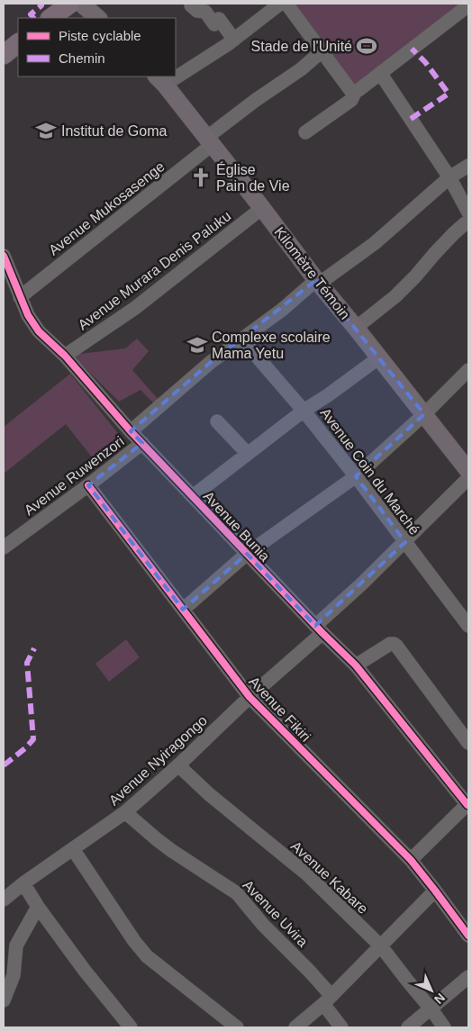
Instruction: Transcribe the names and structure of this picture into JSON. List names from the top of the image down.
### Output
{
  "streets": {
    "main road": ["Kilomètre Témoin"],
    "street": [
      "Avenue Mukosasenge",
      "Avenue Murara Denis Paluku",
      "Avenue Coin du Marché",
      "Avenue Ruwenzori",
      "Avenue Bunia",
      "Avenue Fikiri",
      "Avenue Nyiragongo",
      "Avenue Kabare",
      "Avenue Uvira"
    ]
  },
  "crossings": [
    ["Avenue Mukosasenge", "Kilomètre Témoin"],
    ["Avenue Mukosasenge", "Avenue Bunia"],
    ["Avenue Murara Denis Paluku", "Kilomètre Témoin"],
    ["Avenue Murara Denis Paluku", "Avenue Bunia"],
    ["Avenue Coin du Marché", "Avenue Nyiragongo"],
    ["Avenue Ruwenzori", "Avenue Bunia"],
    ["Avenue Ruwenzori", "Avenue Fikiri"],
    ["Avenue Bunia", "Avenue Nyiragongo"],
    ["Avenue Fikiri", "Avenue Nyiragongo"],
    ["Avenue Nyiragongo", "Avenue Kabare"],
    ["Avenue Nyiragongo", "Avenue Uvira"]
  ],
  "places": {
    "sports": ["Stade de l'Unité"],
    "school or university": ["Institut de Goma", "Complexe scolaire Mama Yetu"],
    "church": ["Église Pain de Vie"]
  },
  "legend": ["Piste cyclable", "Chemin"],
  "north": "bottom right"
}
